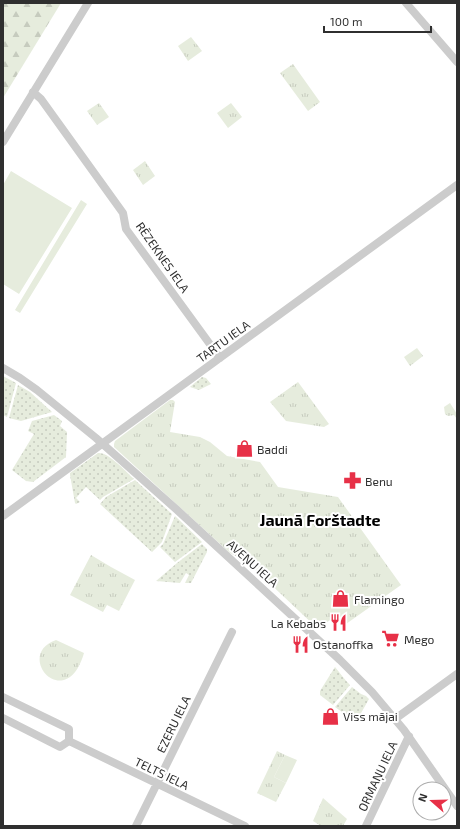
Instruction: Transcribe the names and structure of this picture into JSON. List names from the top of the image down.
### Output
{
  "streets": {
    "street": [
      "RĒZEKNES IELA",
      "TARTU IELA",
      "AVEŅU IELA",
      "EZERU IELA",
      "TELTS IELA",
      "ORMAŅU IELA"
    ]
  },
  "crossings": [
    ["RĒZEKNES IELA", "TARTU IELA"],
    ["TARTU IELA", "AVEŅU IELA"],
    ["AVEŅU IELA", "ORMAŅU IELA"],
    ["EZERU IELA", "TELTS IELA"]
  ],
  "districts": ["Jaunā Forštadte"],
  "places": {
    "shop": ["Baddi", "Flamingo", "Viss mājai"],
    "pharmacy": ["Benu"],
    "restaurant": ["La Kebabs", "Ostanoffka"],
    "supermarket": ["Mego"]
  },
  "scale_bar": "100 m",
  "north": "left"
}
